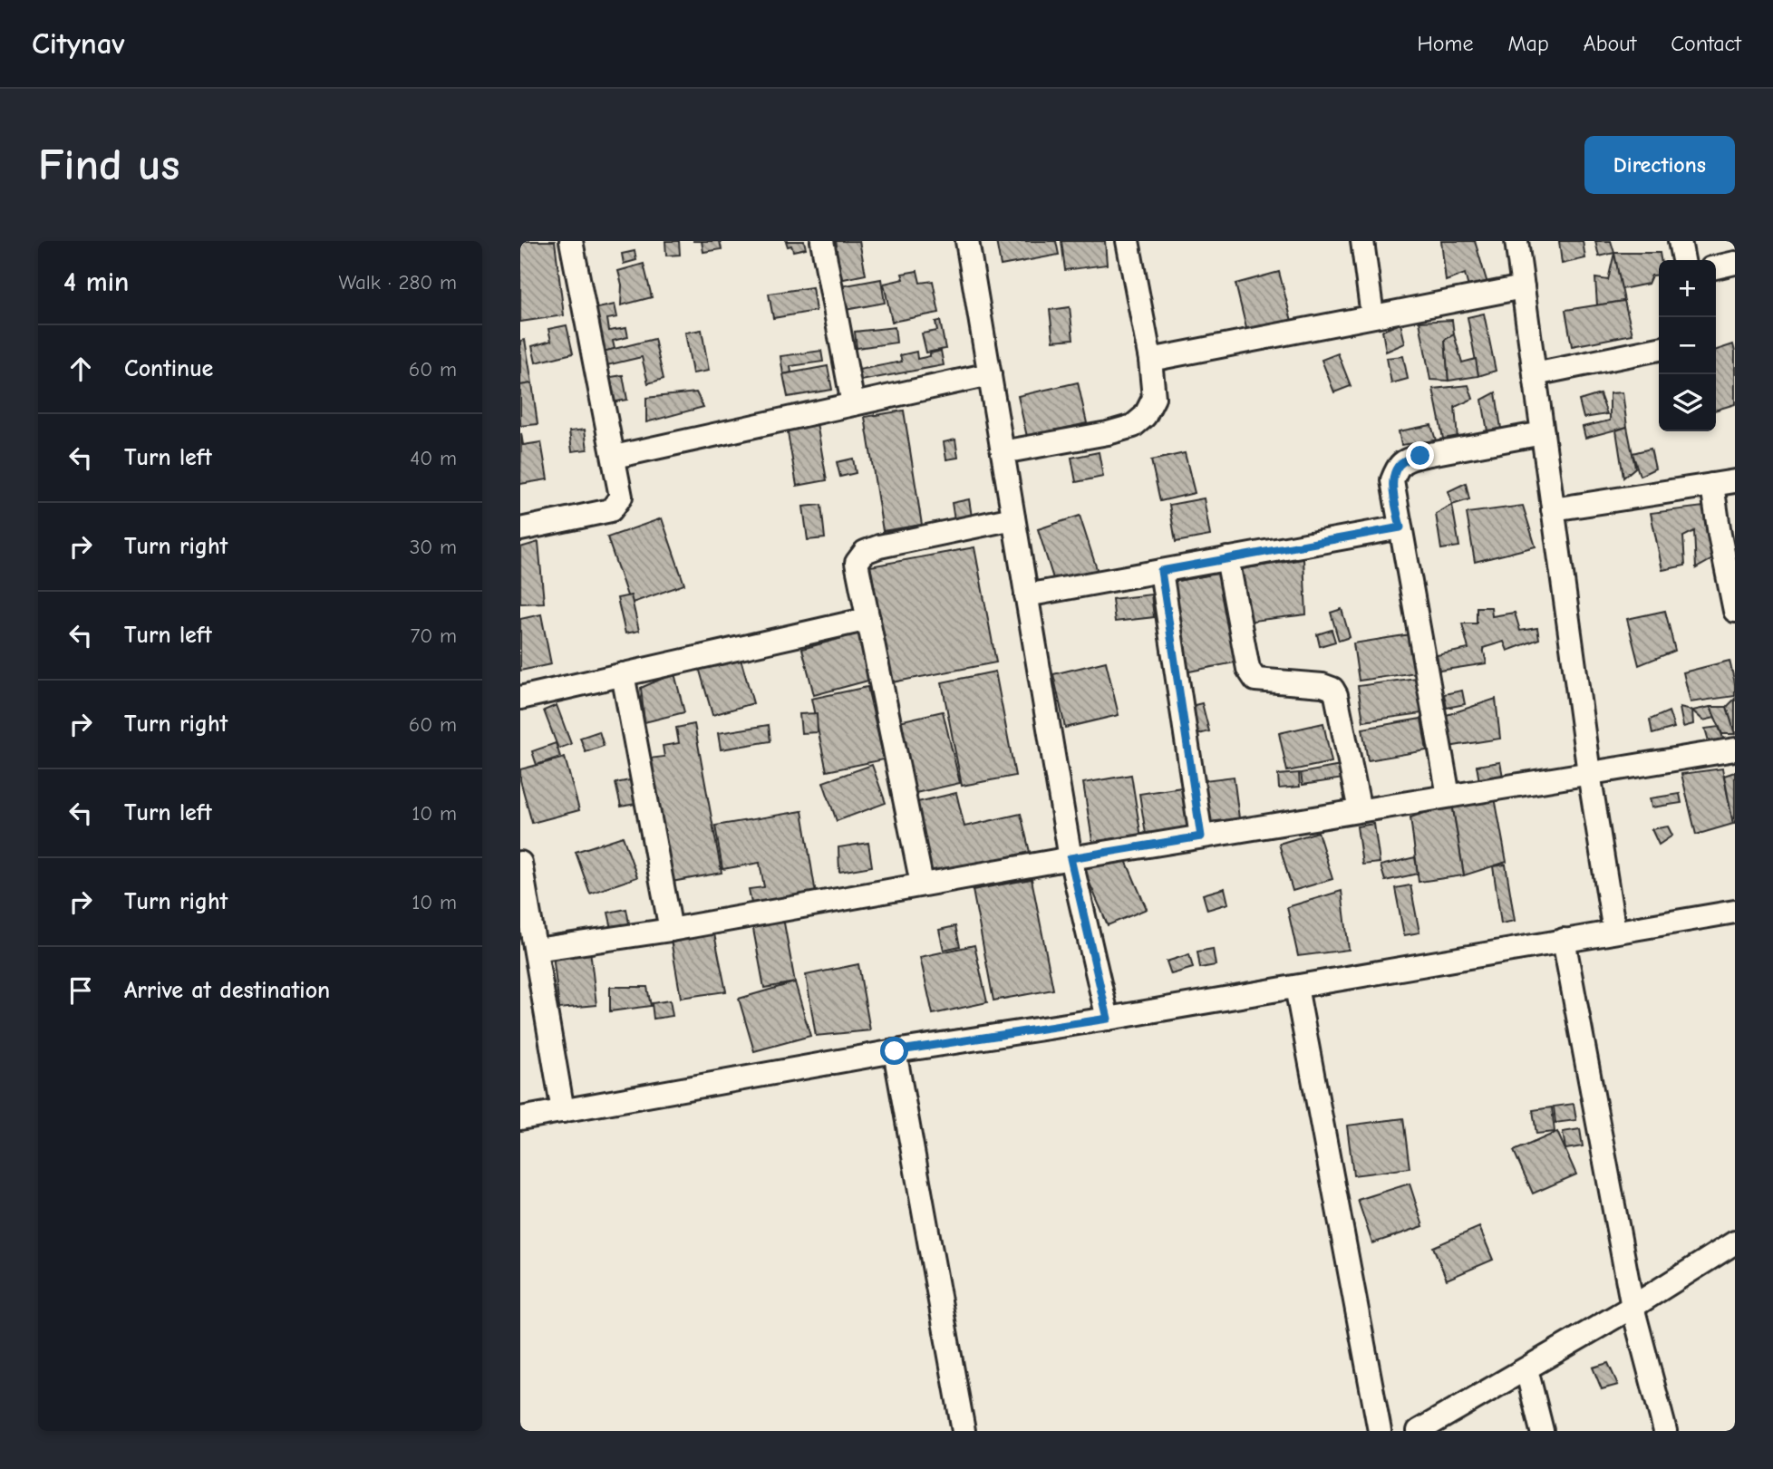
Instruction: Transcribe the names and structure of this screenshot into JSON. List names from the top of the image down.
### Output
{
  "page": {
    "header": "Citynav",
    "nav": [
      "Home",
      "Map",
      "About",
      "Contact"
    ],
    "buttons": "Directions",
    "title": "Find us",
    "heading": ["4 min", "Walk · 280 m"],
    "map_buttons": ["+", "−"],
    "list": [
      ["Continue", "60 m"],
      ["Turn left", "40 m"],
      ["Turn right", "30 m"],
      ["Turn left", "70 m"],
      ["Turn right", "60 m"],
      ["Turn left", "10 m"],
      ["Turn right", "10 m"],
      "Arrive at destination"
    ]
  }
}
